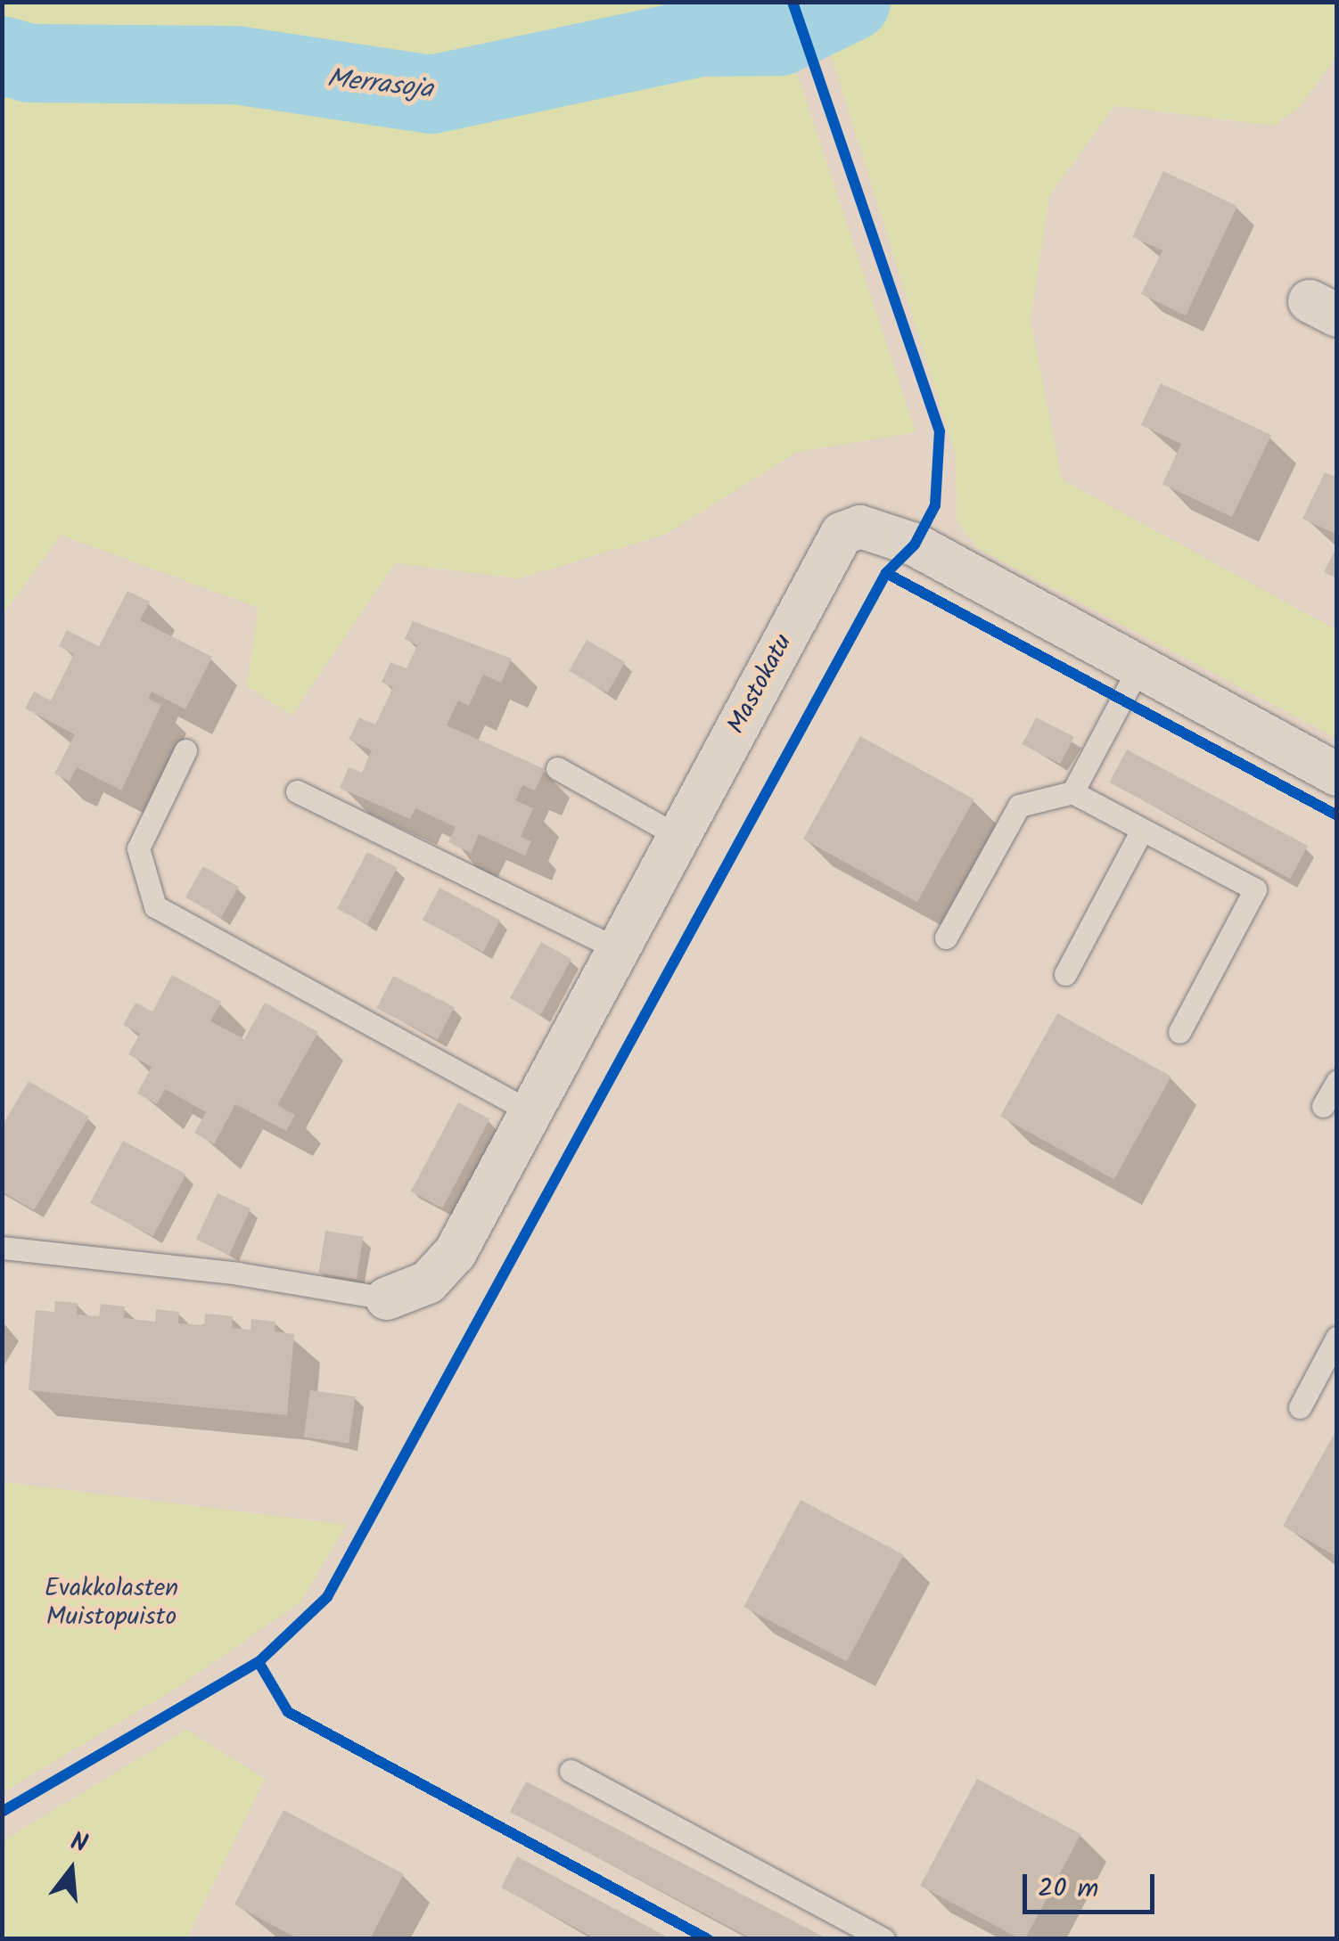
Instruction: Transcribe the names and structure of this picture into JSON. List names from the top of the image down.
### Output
{
  "streets": {
    "street": ["Mastokatu"]
  },
  "water": ["Merrasoja"],
  "parks": ["Evakkolasten Muistopuisto"],
  "scale_bar": "20 m",
  "north": "top"
}
